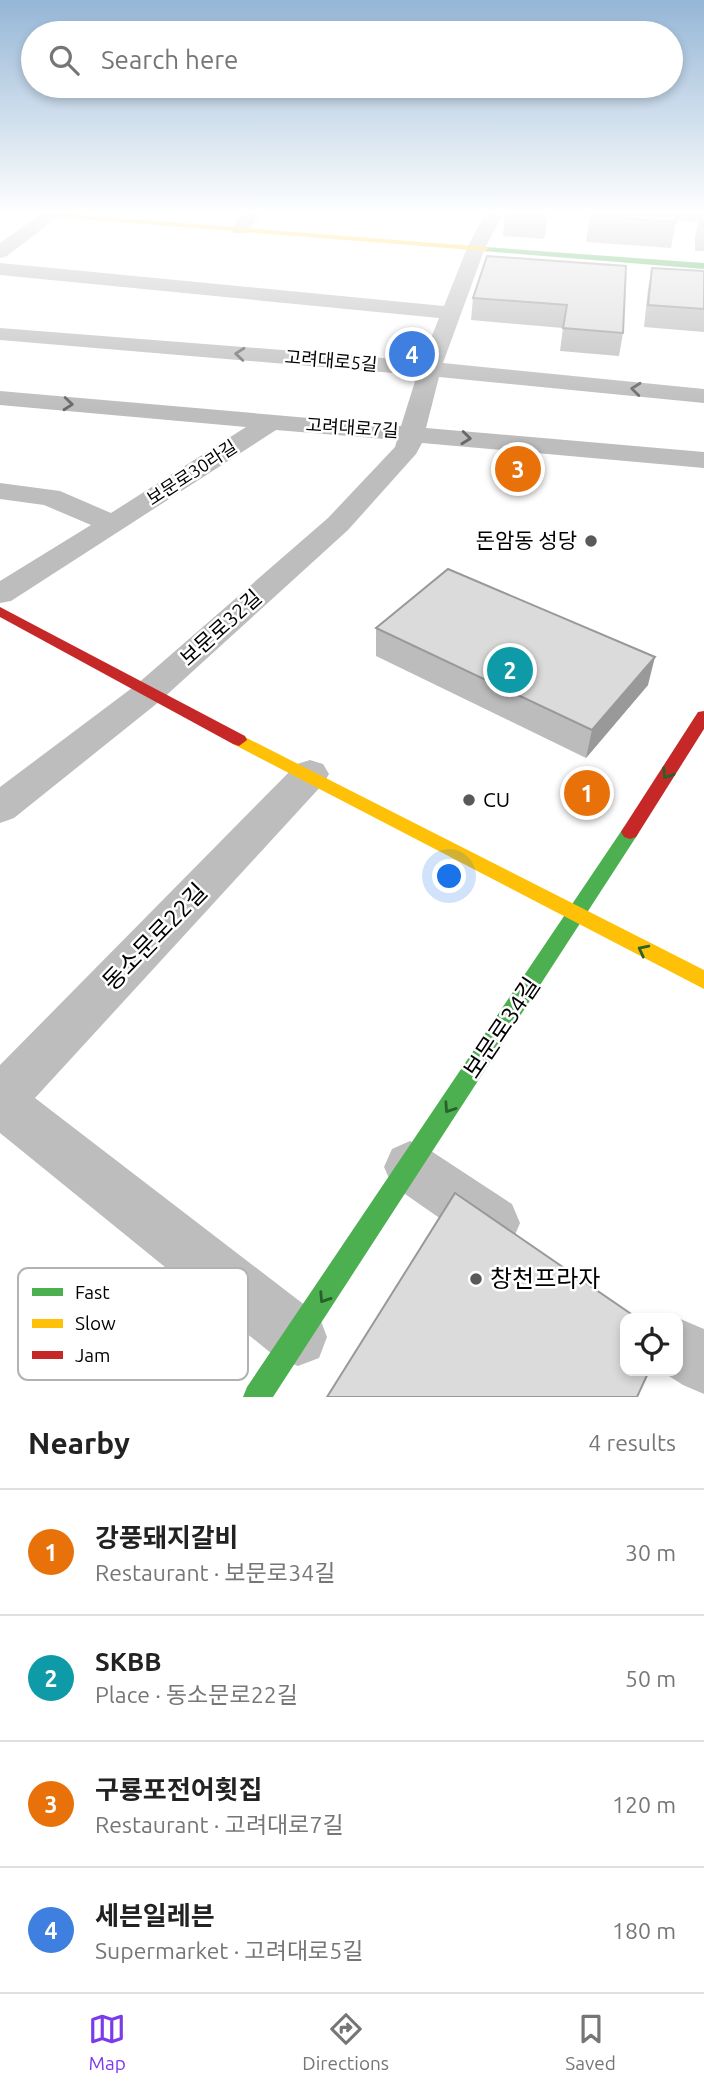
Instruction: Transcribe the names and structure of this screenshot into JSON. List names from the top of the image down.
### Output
{
  "streets": {
    "street": [
      "고려대로5길",
      "고려대로7길",
      "보문로30라길",
      "보문로32길",
      "동소문로22길",
      "보문로34길"
    ]
  },
  "crossings": [
    ["고려대로5길", "보문로32길"],
    ["고려대로7길", "보문로30라길"],
    ["고려대로7길", "보문로32길"]
  ],
  "one_way": ["보문로34길"],
  "places": ["돈암동 성당", "CU", "창천프라자"],
  "legend": ["Fast", "Slow", "Jam"],
  "page": {
    "search": "Search here",
    "pins": [
      "4",
      "3",
      "2",
      "1"
    ],
    "heading": ["Nearby", "4 results"],
    "list": [
      {
        "mark": "1",
        "name": "강풍돼지갈비",
        "note": "Restaurant · 보문로34길",
        "value": "30 m"
      },
      {
        "mark": "2",
        "name": "SKBB",
        "note": "Place · 동소문로22길",
        "value": "50 m"
      },
      {
        "mark": "3",
        "name": "구룡포전어횟집",
        "note": "Restaurant · 고려대로7길",
        "value": "120 m"
      },
      {
        "mark": "4",
        "name": "세븐일레븐",
        "note": "Supermarket · 고려대로5길",
        "value": "180 m"
      }
    ],
    "nav": ["Map", "Directions", "Saved"]
  }
}
